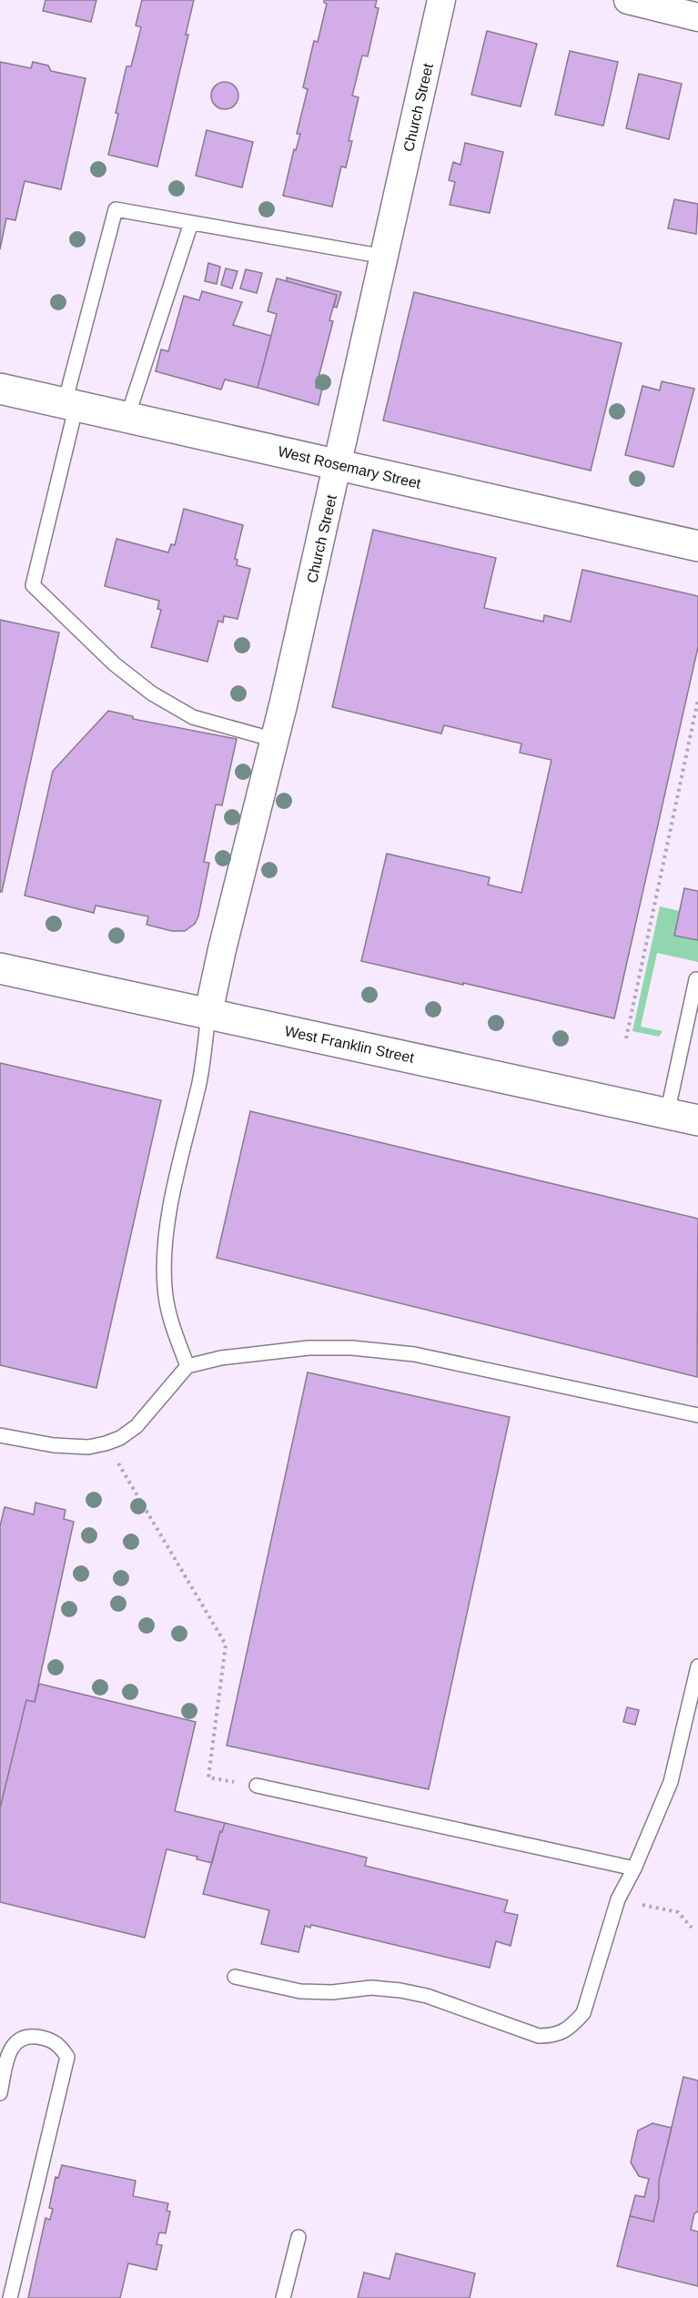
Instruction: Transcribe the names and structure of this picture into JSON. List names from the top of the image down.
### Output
{
  "streets": {
    "main road": ["West Rosemary Street", "West Franklin Street"],
    "street": ["Church Street"]
  },
  "crossings": [
    ["Church Street", "West Rosemary Street"],
    ["Church Street", "West Franklin Street"]
  ]
}
